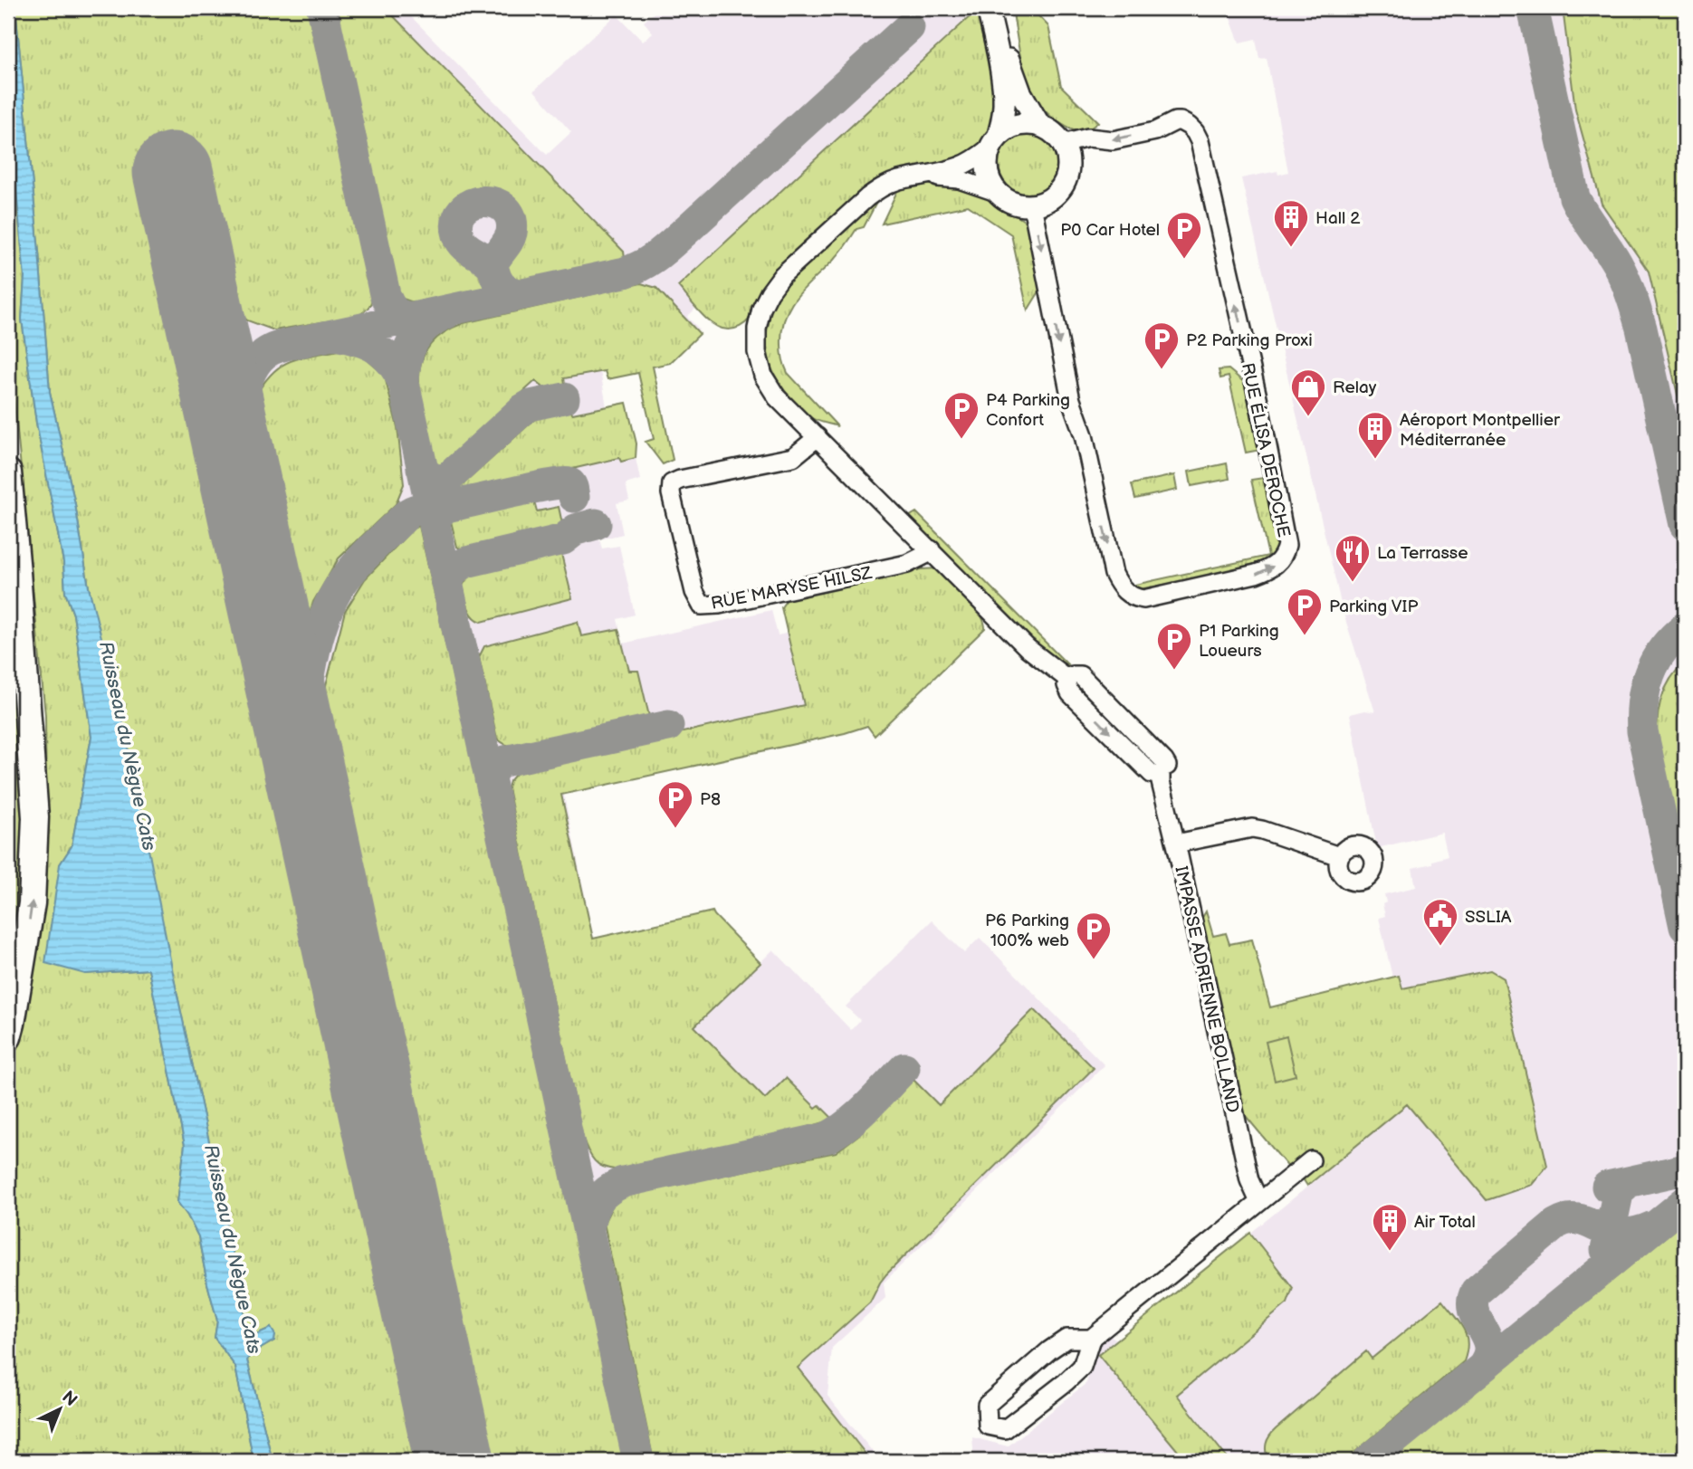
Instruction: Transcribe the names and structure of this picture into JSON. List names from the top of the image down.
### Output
{
  "streets": {
    "street": ["RUE ÉLISA DEROCHE", "RUE MARYSE HILSZ", "IMPASSE ADRIENNE BOLLAND"]
  },
  "crossings": [
    ["RUE MARYSE HILSZ", "IMPASSE ADRIENNE BOLLAND"]
  ],
  "water": ["Ruisseau du Nègue Cats"],
  "places": {
    "building": ["Hall 2", "Aéroport Montpellier Méditerranée", "Air Total"],
    "parking": [
      "P0 Car Hotel",
      "P2 Parking Proxi",
      "P4 Parking Confort",
      "Parking VIP",
      "P1 Parking Loueurs",
      "P8",
      "P6 Parking 100% web"
    ],
    "shop": ["Relay"],
    "restaurant": ["La Terrasse"],
    "public building": ["SSLIA"]
  },
  "north": "top right"
}
